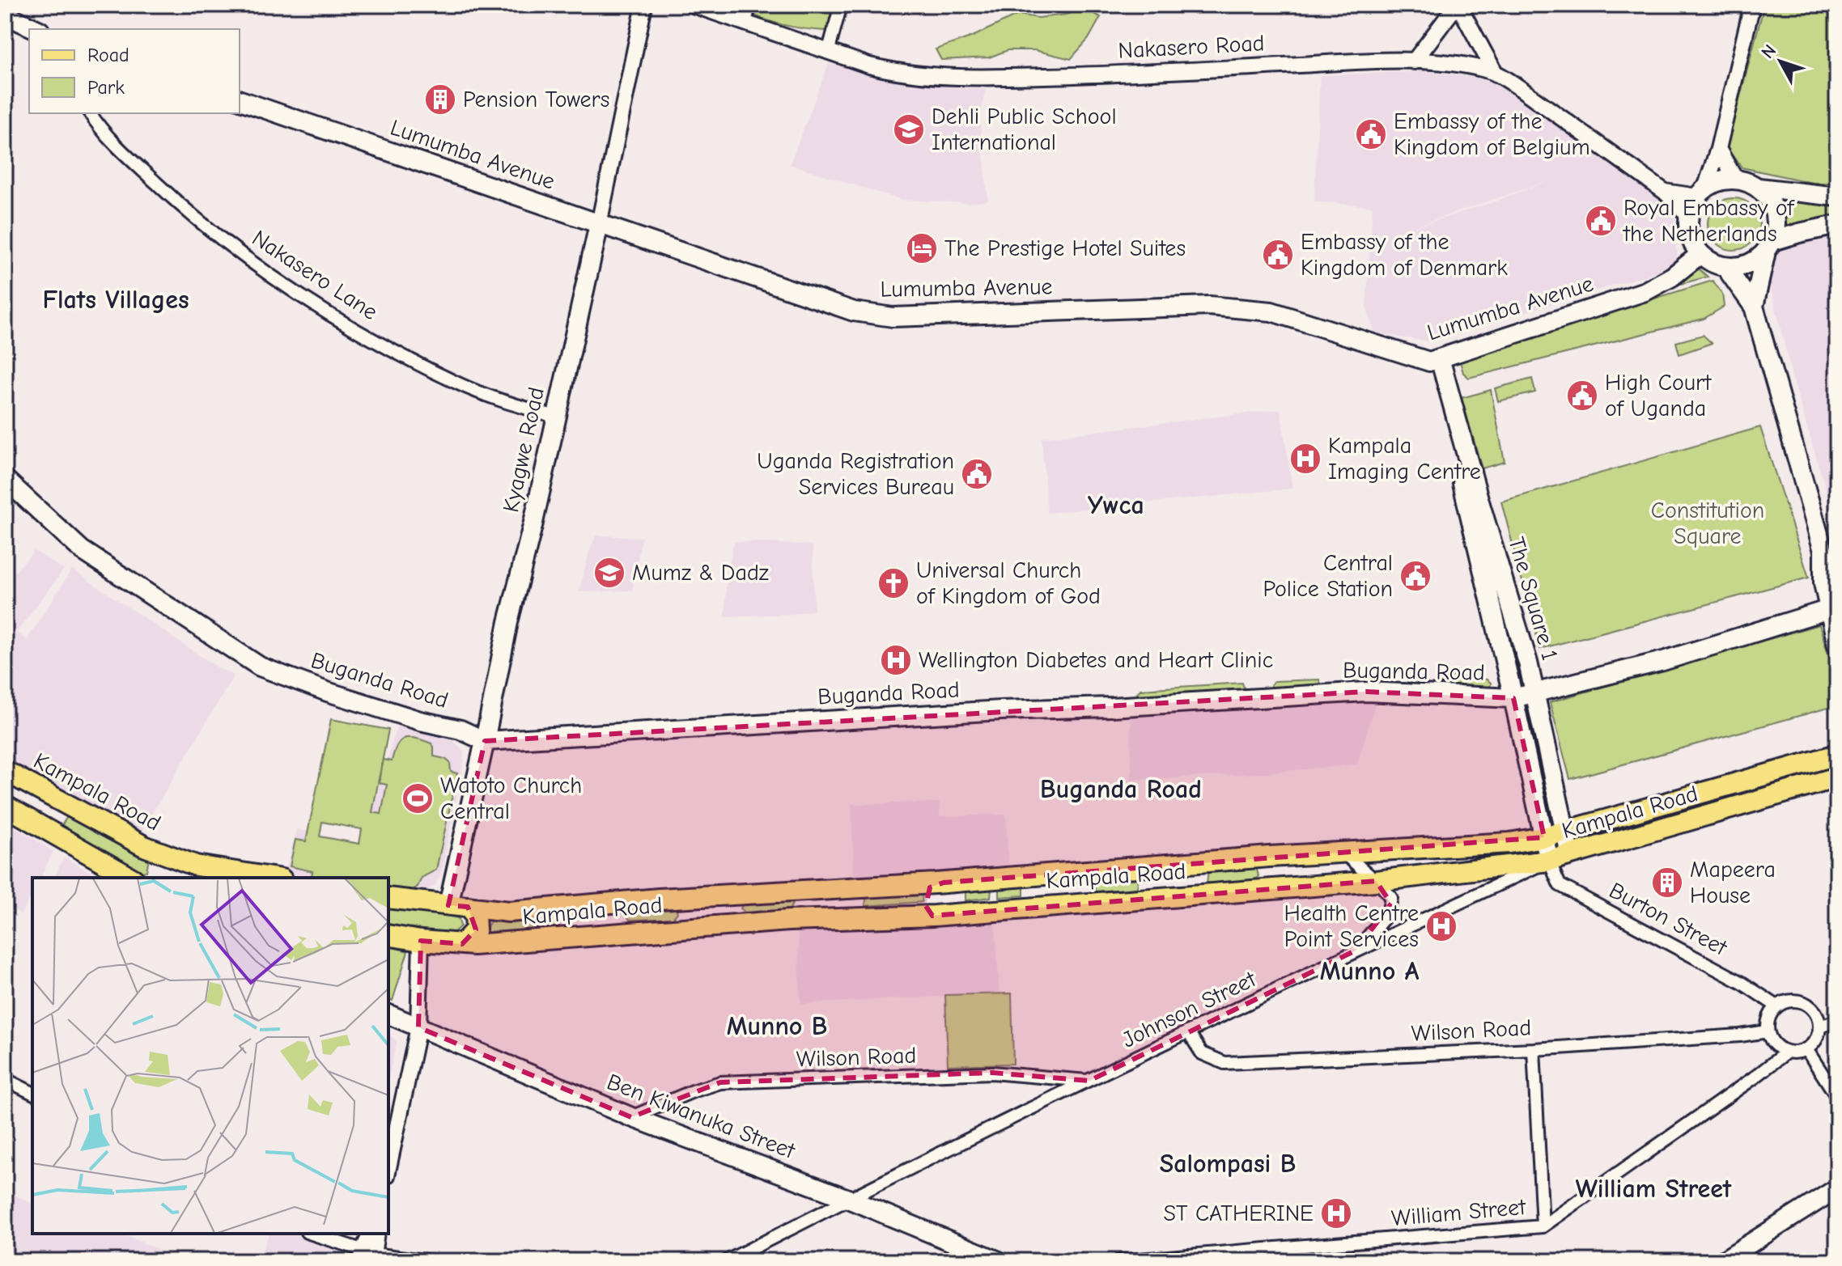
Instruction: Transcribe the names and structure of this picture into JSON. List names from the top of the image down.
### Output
{
  "streets": {
    "main road": [
      "Lumumba Avenue",
      "Kyagwe Road",
      "The Square 1",
      "Buganda Road",
      "Kampala Road",
      "Ben Kiwanuka Street"
    ],
    "street": [
      "Nakasero Road",
      "Nakasero Lane",
      "Burton Street",
      "Johnson Street",
      "Wilson Road",
      "William Street"
    ]
  },
  "crossings": [
    ["Nakasero Road", "Lumumba Avenue"],
    ["Lumumba Avenue", "Kyagwe Road"],
    ["Lumumba Avenue", "The Square 1"],
    ["Nakasero Lane", "Kyagwe Road"],
    ["Kyagwe Road", "Buganda Road"],
    ["Kyagwe Road", "Kampala Road"],
    ["The Square 1", "Buganda Road"],
    ["The Square 1", "Kampala Road"],
    ["The Square 1", "Burton Street"],
    ["The Square 1", "Johnson Street"],
    ["Kampala Road", "Burton Street"],
    ["Kampala Road", "Johnson Street"],
    ["Burton Street", "Johnson Street"],
    ["Burton Street", "Wilson Road"],
    ["Burton Street", "William Street"],
    ["Johnson Street", "Wilson Road"],
    ["Johnson Street", "Ben Kiwanuka Street"],
    ["Wilson Road", "Ben Kiwanuka Street"],
    ["Wilson Road", "William Street"]
  ],
  "districts": [
    "Flats Villages",
    "Ywca",
    "Buganda Road",
    "Munno A",
    "Munno B",
    "Salompasi B",
    "William Street"
  ],
  "parks": ["Constitution Square"],
  "places": {
    "building": ["Pension Towers", "Mapeera House"],
    "school or university": ["Dehli Public School International", "Mumz & Dadz"],
    "public building": [
      "Embassy of the Kingdom of Belgium",
      "Royal Embassy of the Netherlands",
      "Embassy of the Kingdom of Denmark",
      "High Court of Uganda",
      "Uganda Registration Services Bureau",
      "Central Police Station"
    ],
    "hotel": ["The Prestige Hotel Suites"],
    "hospital": [
      "Kampala Imaging Centre",
      "Wellington Diabetes and Heart Clinic",
      "Health Centre Point Services",
      "ST CATHERINE"
    ],
    "church": ["Universal Church of Kingdom of God"],
    "sports": ["Watoto Church Central"]
  },
  "legend": ["Road", "Park"],
  "north": "top left"
}
